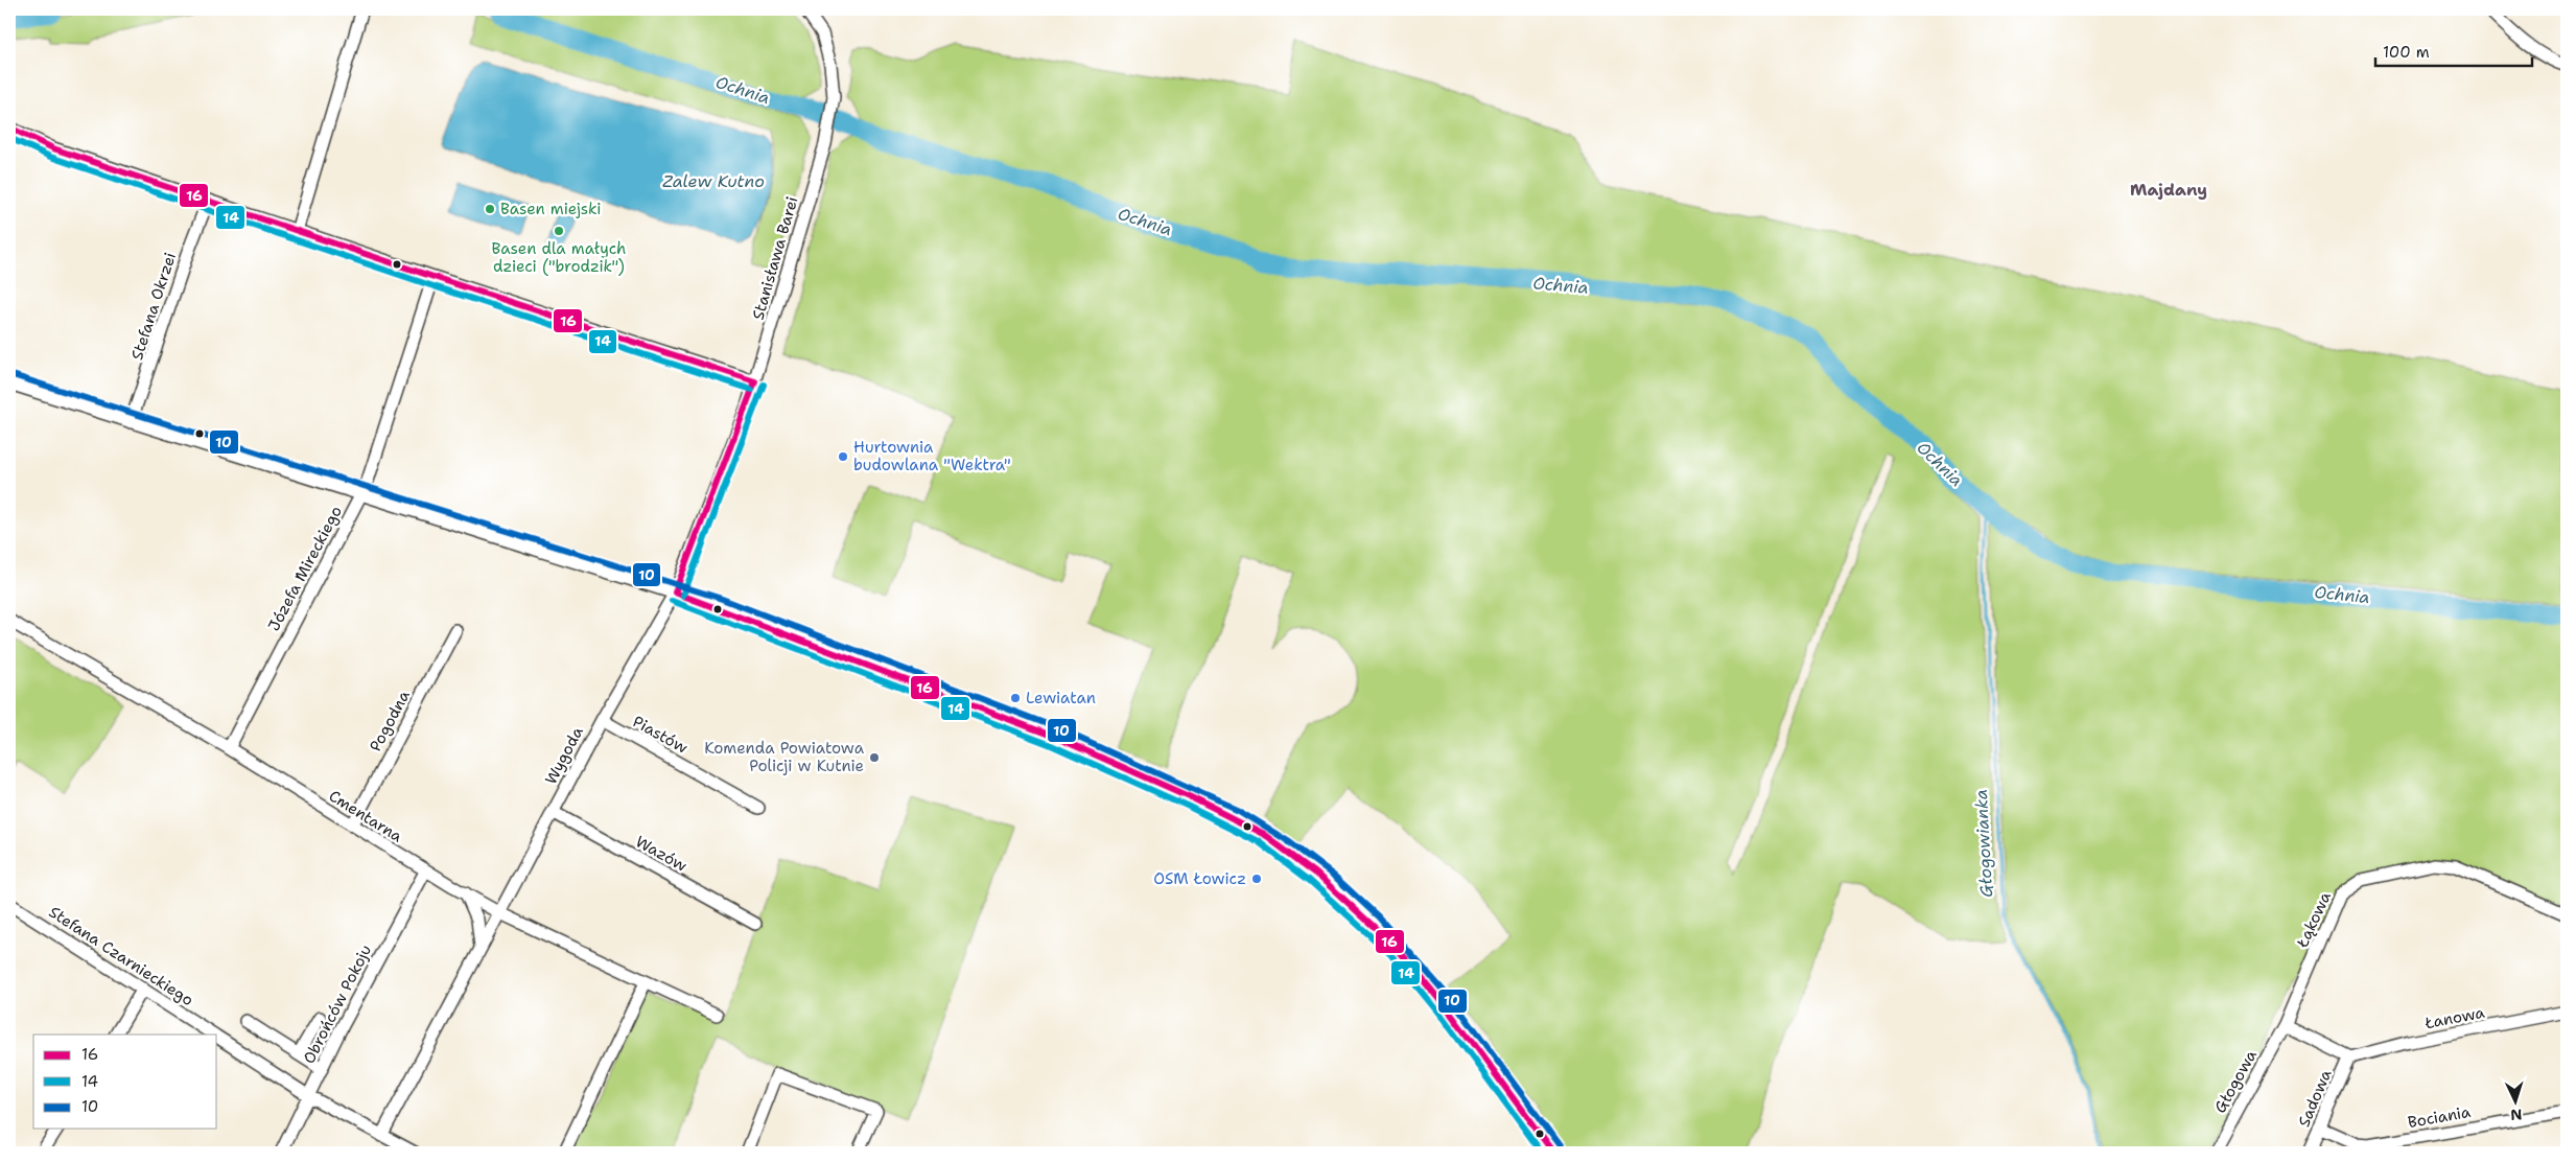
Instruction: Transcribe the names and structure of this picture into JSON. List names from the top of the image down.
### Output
{
  "streets": {
    "street": [
      "Stanisława Barei",
      "Stefana Okrzei",
      "Józefa Mireckiego",
      "Pogodna",
      "Piastów",
      "Wygoda",
      "Cmentarna",
      "Wazów",
      "Łąkowa",
      "Stefana Czarnieckiego",
      "Obrońców Pokoju",
      "Łanowa",
      "Głogowa",
      "Sadowa",
      "Bociania"
    ]
  },
  "crossings": [
    ["Stanisława Barei", "Wygoda"],
    ["Józefa Mireckiego", "Cmentarna"],
    ["Pogodna", "Cmentarna"],
    ["Piastów", "Wygoda"],
    ["Wygoda", "Cmentarna"],
    ["Wygoda", "Wazów"],
    ["Wygoda", "Stefana Czarnieckiego"],
    ["Cmentarna", "Obrońców Pokoju"],
    ["Łąkowa", "Głogowa"],
    ["Stefana Czarnieckiego", "Obrońców Pokoju"],
    ["Łanowa", "Sadowa"],
    ["Sadowa", "Bociania"]
  ],
  "districts": ["Majdany"],
  "water": ["Ochnia", "Zalew Kutno", "Głogowianka"],
  "places": [
    "Basen miejski",
    "Basen dla małych dzieci (\"brodzik\")",
    "Hurtownia budowlana \"Wektra\"",
    "Lewiatan",
    "Komenda Powiatowa Policji w Kutnie",
    "OSM Łowicz"
  ],
  "lines": ["transit line 16", "transit line 14", "transit line 10"],
  "legend": ["16", "14", "10"],
  "scale_bar": "100 m",
  "north": "bottom"
}
